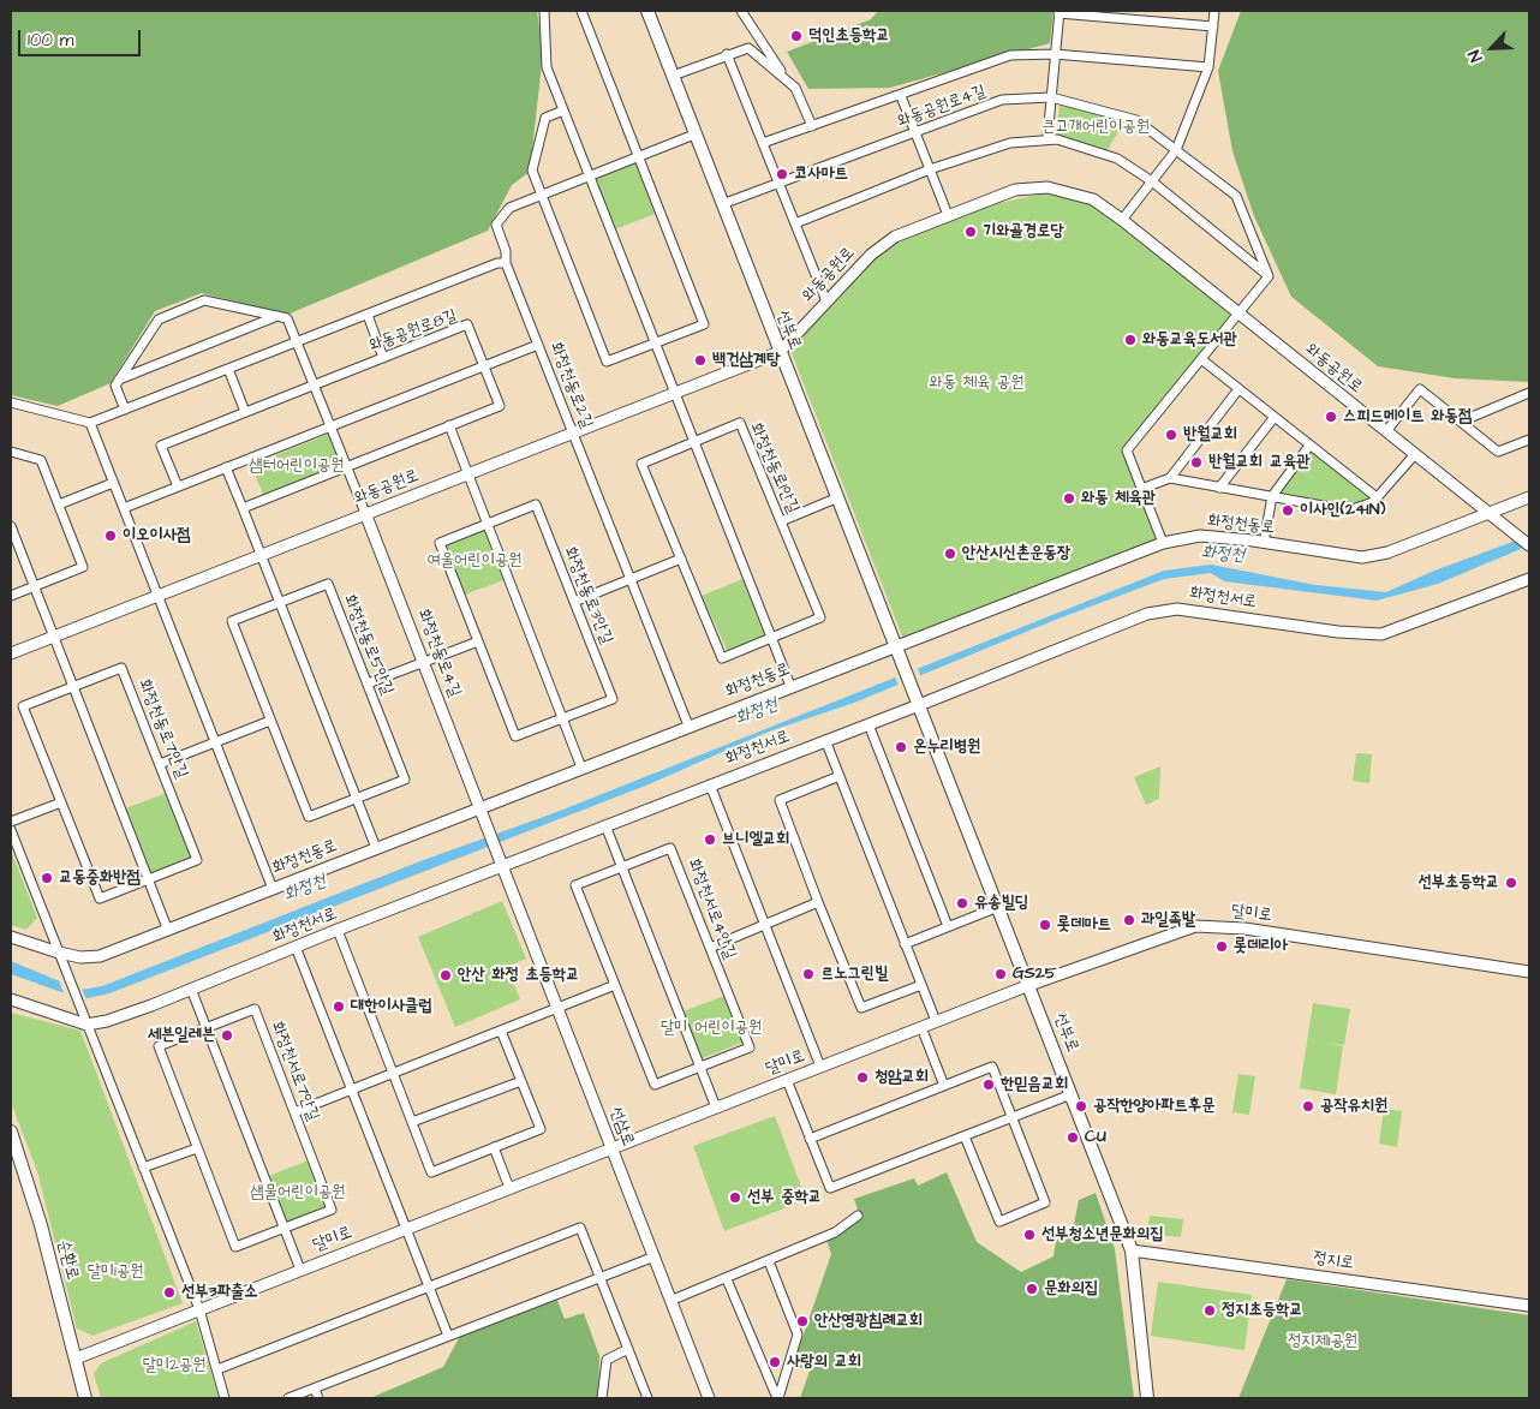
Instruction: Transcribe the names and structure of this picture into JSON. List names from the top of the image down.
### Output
{
  "streets": {
    "main road": ["선부로", "순환로"],
    "street": [
      "와동공원로4길",
      "와동공원로",
      "와동공원로8길",
      "화정천동로2길",
      "화정천동로1안길",
      "화정천동로",
      "화정천동로3안길",
      "화정천서로",
      "화정천동로5안길",
      "화정천동로4길",
      "화정천동로7안길",
      "화정천서로4안길",
      "달미로",
      "화정천서로7안길",
      "선삼로",
      "정지로"
    ]
  },
  "crossings": [
    ["와동공원로4길", "선부로"],
    ["와동공원로", "선부로"],
    ["와동공원로", "화정천동로2길"],
    ["와동공원로", "화정천동로"],
    ["와동공원로", "화정천동로4길"],
    ["선부로", "화정천동로"],
    ["선부로", "화정천서로"],
    ["선부로", "달미로"],
    ["선부로", "정지로"],
    ["화정천동로2길", "화정천동로"],
    ["화정천동로", "화정천동로4길"],
    ["화정천서로", "선삼로"],
    ["화정천동로4길", "선삼로"],
    ["달미로", "선삼로"],
    ["달미로", "순환로"]
  ],
  "water": ["화정천"],
  "parks": [
    "큰고개어린이공원",
    "와동 체육 공원",
    "샘터어린이공원",
    "여울어린이공원",
    "달미 어린이공원",
    "샘물어린이공원",
    "달미1공원",
    "정지제1공원",
    "달미2공원"
  ],
  "places": [
    "덕인초등학교",
    "코사마트",
    "기와골경로당",
    "와동교육도서관",
    "백건삼계탕",
    "스피드메이트 와동점",
    "반월교회",
    "반월교회 교육관",
    "와동 체육관",
    "이사인(24IN)",
    "이오이사점",
    "안산시신촌운동장",
    "온누리병원",
    "브니엘교회",
    "교동중화반점",
    "선부초등학교",
    "유송빌딩",
    "과일족발",
    "롯데마트",
    "롯데리아",
    "르노그린빌",
    "GS25",
    "안산 화정 초등학교",
    "대한이사클럽",
    "세븐일레븐",
    "청암교회",
    "한믿음교회",
    "공작한양아파트후문",
    "공작유치원",
    "CU",
    "선부 중학교",
    "선부청소년문화의집",
    "문화의집",
    "선부3파출소",
    "정지초등학교",
    "안산영광침례교회",
    "사랑의 교회"
  ],
  "scale_bar": "100 m",
  "north": "bottom left"
}
